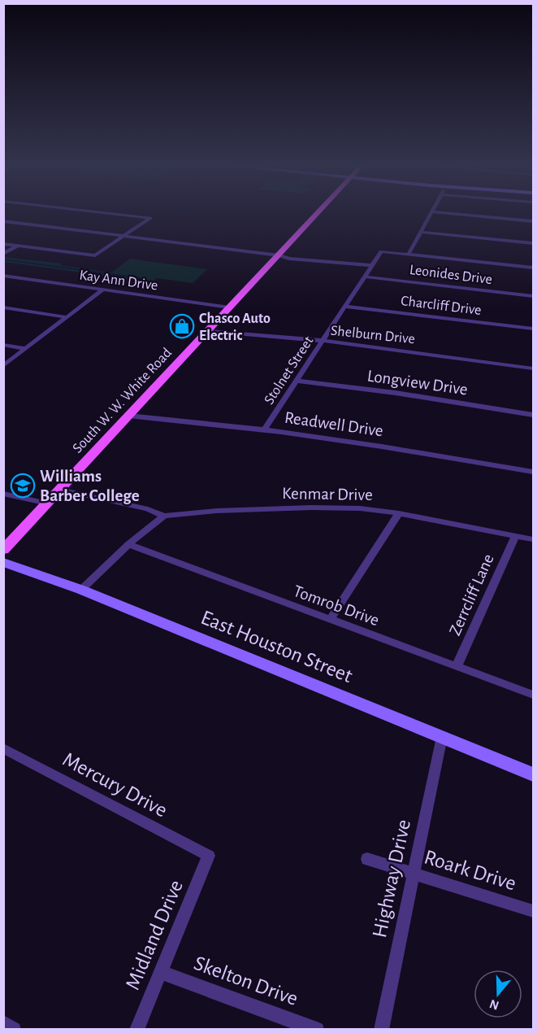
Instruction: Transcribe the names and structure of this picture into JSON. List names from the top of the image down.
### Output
{
  "streets": {
    "main road": ["South W. W. White Road", "East Houston Street"],
    "street": [
      "Leonides Drive",
      "Kay Ann Drive",
      "Charcliff Drive",
      "Shelburn Drive",
      "Stolnet Street",
      "Longview Drive",
      "Readwell Drive",
      "Kenmar Drive",
      "Zerrcliff Lane",
      "Tomrob Drive",
      "Mercury Drive",
      "Roark Drive",
      "Highway Drive",
      "Midland Drive",
      "Skelton Drive"
    ]
  },
  "crossings": [
    ["Leonides Drive", "Stolnet Street"],
    ["Kay Ann Drive", "South W. W. White Road"],
    ["Charcliff Drive", "Stolnet Street"],
    ["Shelburn Drive", "Stolnet Street"],
    ["Shelburn Drive", "South W. W. White Road"],
    ["Stolnet Street", "Longview Drive"],
    ["Stolnet Street", "Readwell Drive"],
    ["South W. W. White Road", "Readwell Drive"],
    ["Kenmar Drive", "Zerrcliff Lane"],
    ["Zerrcliff Lane", "Tomrob Drive"],
    ["East Houston Street", "Highway Drive"],
    ["Mercury Drive", "Midland Drive"],
    ["Roark Drive", "Highway Drive"],
    ["Midland Drive", "Skelton Drive"]
  ],
  "places": {
    "shop": ["Chasco Auto Electric"],
    "school or university": ["Williams Barber College"]
  },
  "north": "bottom"
}
